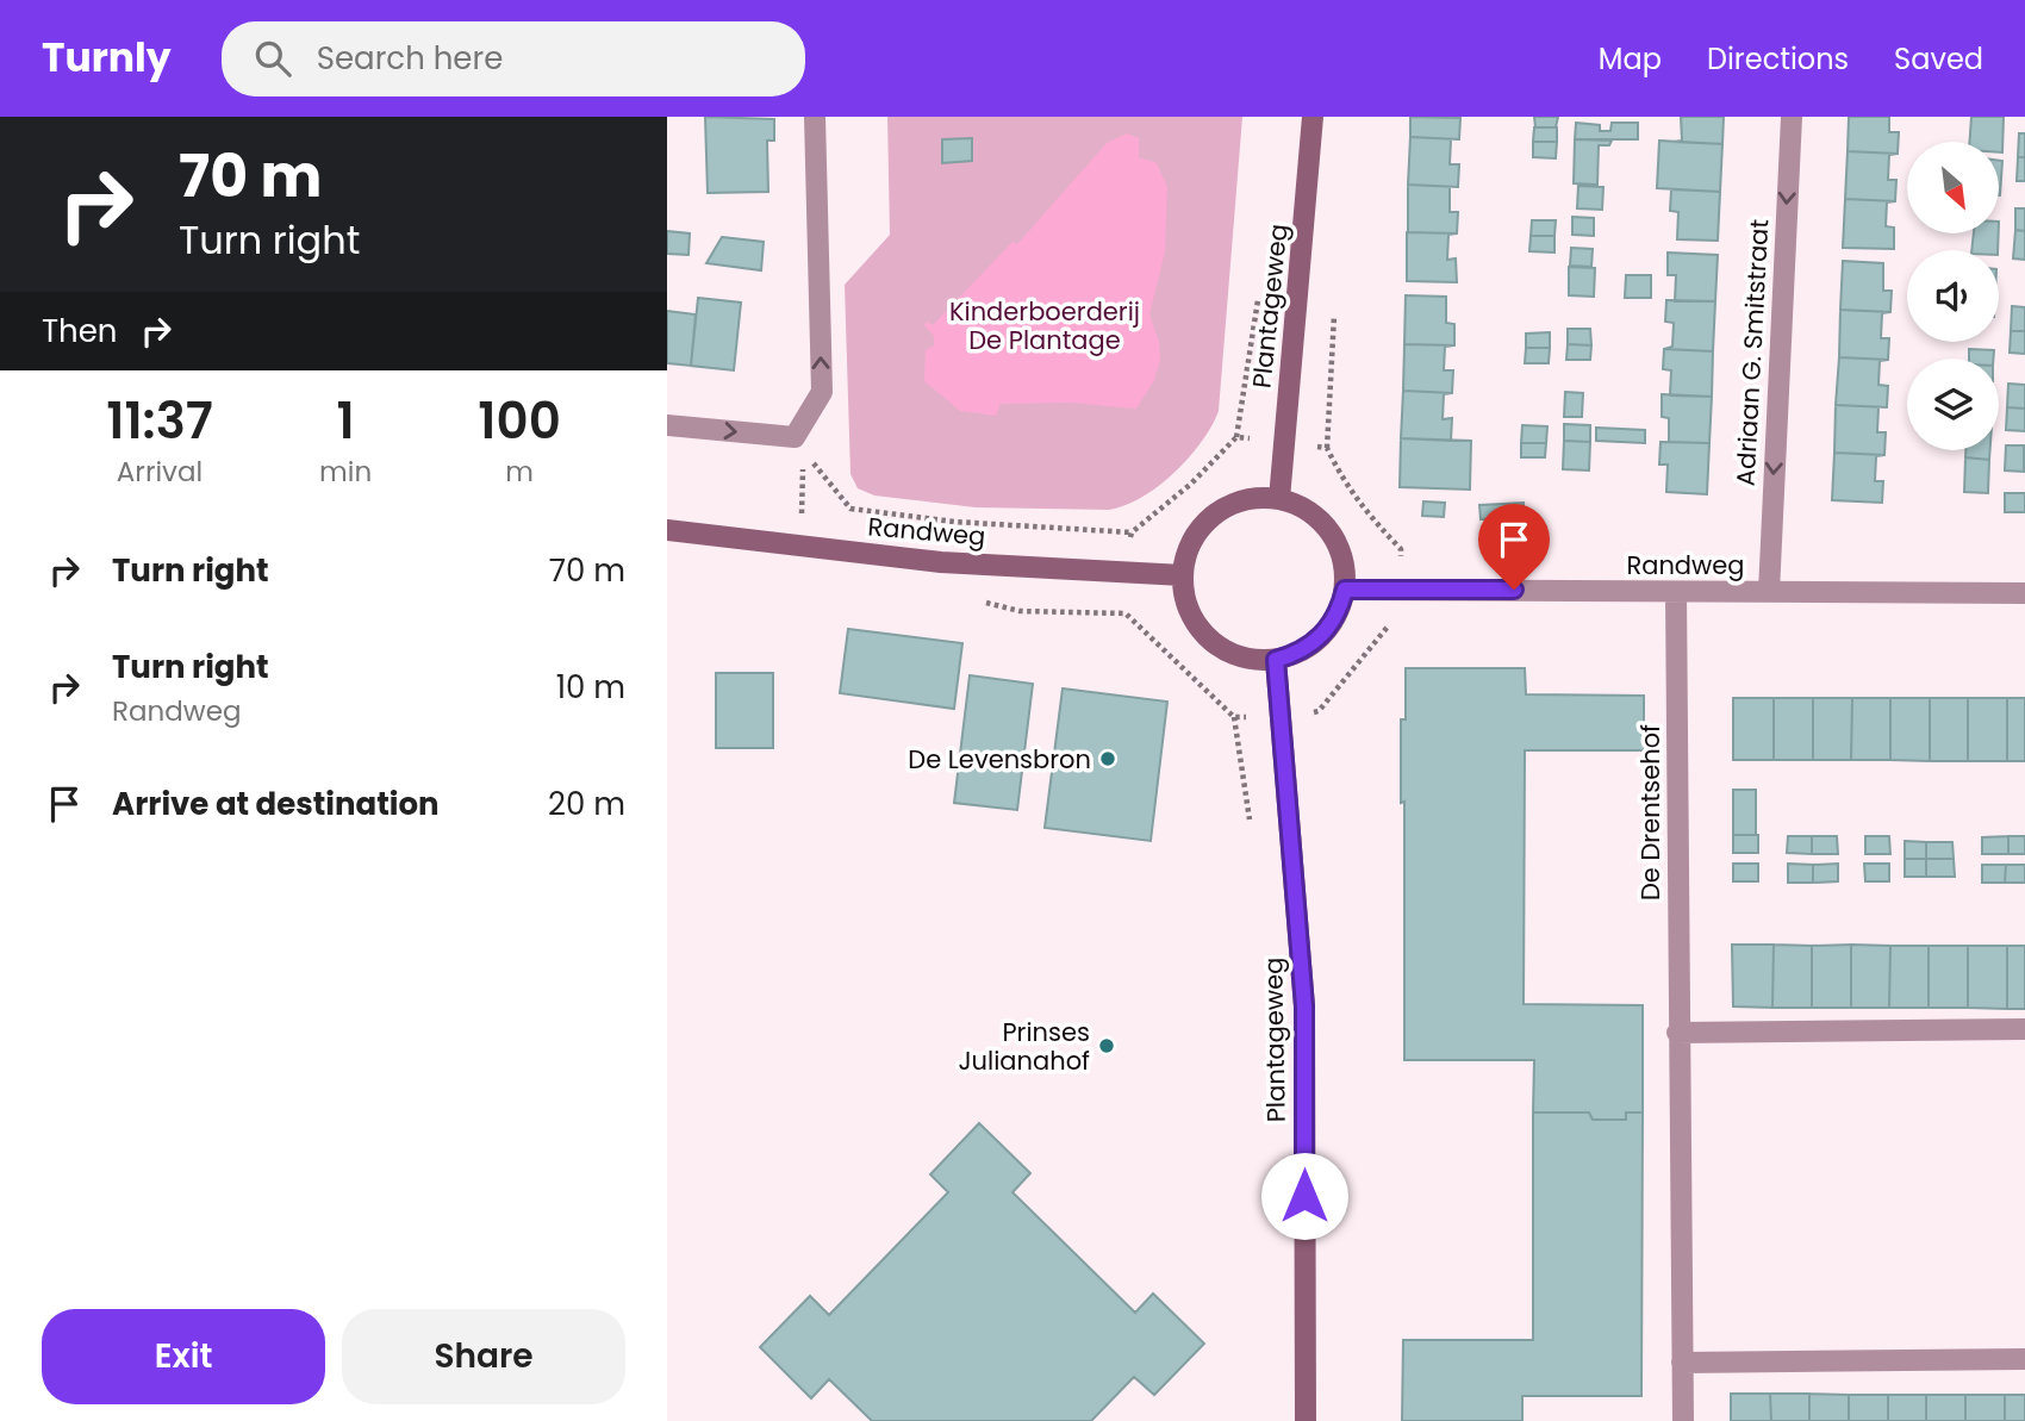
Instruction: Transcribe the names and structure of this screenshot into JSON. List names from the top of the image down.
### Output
{
  "streets": {
    "street": [
      "Plantageweg",
      "Adriaan G. Smitstraat",
      "Randweg",
      "De Drentsehof"
    ]
  },
  "crossings": [
    ["Plantageweg", "Randweg"],
    ["Adriaan G. Smitstraat", "Randweg"],
    ["Randweg", "De Drentsehof"]
  ],
  "one_way": ["Adriaan G. Smitstraat"],
  "parks": ["Kinderboerderij De Plantage"],
  "places": ["De Levensbron", "Prinses Julianahof"],
  "north": "bottom right",
  "page": {
    "header": "Turnly",
    "search": "Search here",
    "nav": ["Map", "Directions", "Saved"],
    "turn": ["70 m", "Turn right"],
    "then": "Then",
    "eta": [
      "11:37",
      "Arrival",
      "1",
      "min",
      "100",
      "m"
    ],
    "list": [
      {
        "name": "Turn right",
        "value": "70 m"
      },
      {
        "name": "Turn right",
        "note": "Randweg",
        "value": "10 m"
      },
      {
        "name": "Arrive at destination",
        "value": "20 m"
      }
    ],
    "buttons": ["Exit", "Share"]
  }
}
